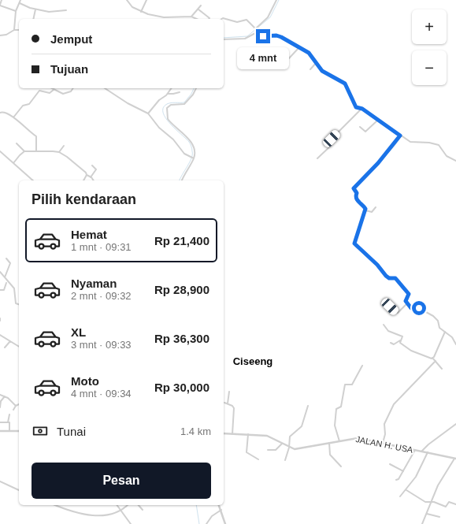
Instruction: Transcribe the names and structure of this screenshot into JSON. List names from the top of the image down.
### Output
{
  "streets": {
    "street": ["JALAN H. USA"]
  },
  "districts": ["Ciseeng"],
  "page": {
    "map_buttons": ["+", "−"],
    "banner": ["Jemput", "Tujuan"],
    "bubble": "4 mnt",
    "heading": "Pilih kendaraan",
    "list": [
      {
        "name": "Hemat",
        "note": "1 mnt · 09:31",
        "value": "Rp 21,400"
      },
      {
        "name": "Nyaman",
        "note": "2 mnt · 09:32",
        "value": "Rp 28,900"
      },
      {
        "name": "XL",
        "note": "3 mnt · 09:33",
        "value": "Rp 36,300"
      },
      {
        "name": "Moto",
        "note": "4 mnt · 09:34",
        "value": "Rp 30,000"
      }
    ],
    "pay": ["Tunai", "1.4 km"],
    "buttons": "Pesan"
  }
}
